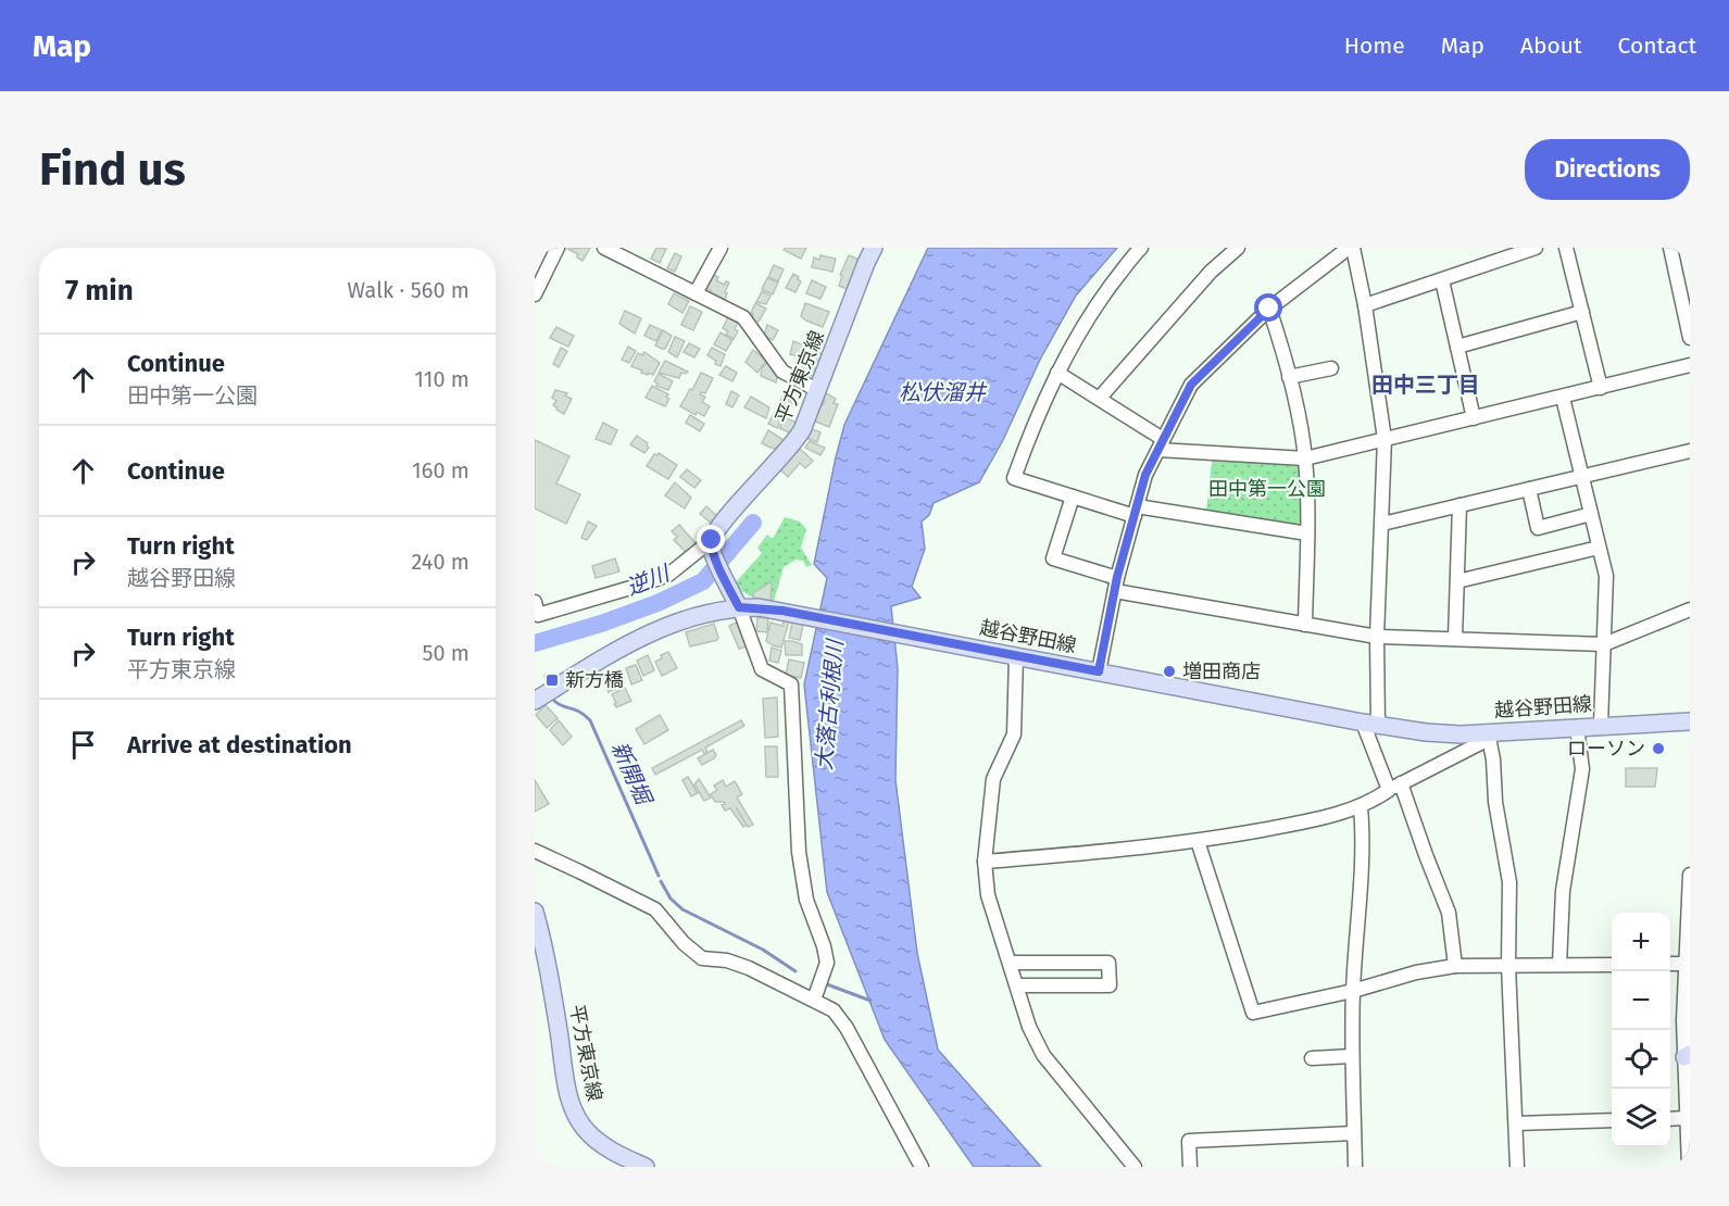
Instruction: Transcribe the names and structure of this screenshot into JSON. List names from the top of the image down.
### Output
{
  "streets": {
    "main road": ["平方東京線", "越谷野田線"]
  },
  "districts": ["田中三丁目"],
  "water": [
    "松伏溜井",
    "逆川",
    "大落古利根川",
    "新開堀"
  ],
  "parks": ["田中第一公園"],
  "places": {
    "other": ["増田商店", "ローソン"],
    "transit": ["新方橋"]
  },
  "page": {
    "header": "Map",
    "nav": [
      "Home",
      "Map",
      "About",
      "Contact"
    ],
    "buttons": "Directions",
    "title": "Find us",
    "heading": ["7 min", "Walk · 560 m"],
    "list": [
      ["Continue", "田中第一公園", "110 m"],
      ["Continue", "160 m"],
      ["Turn right", "越谷野田線", "240 m"],
      ["Turn right", "平方東京線", "50 m"],
      "Arrive at destination"
    ],
    "map_buttons": ["+", "−"]
  }
}
